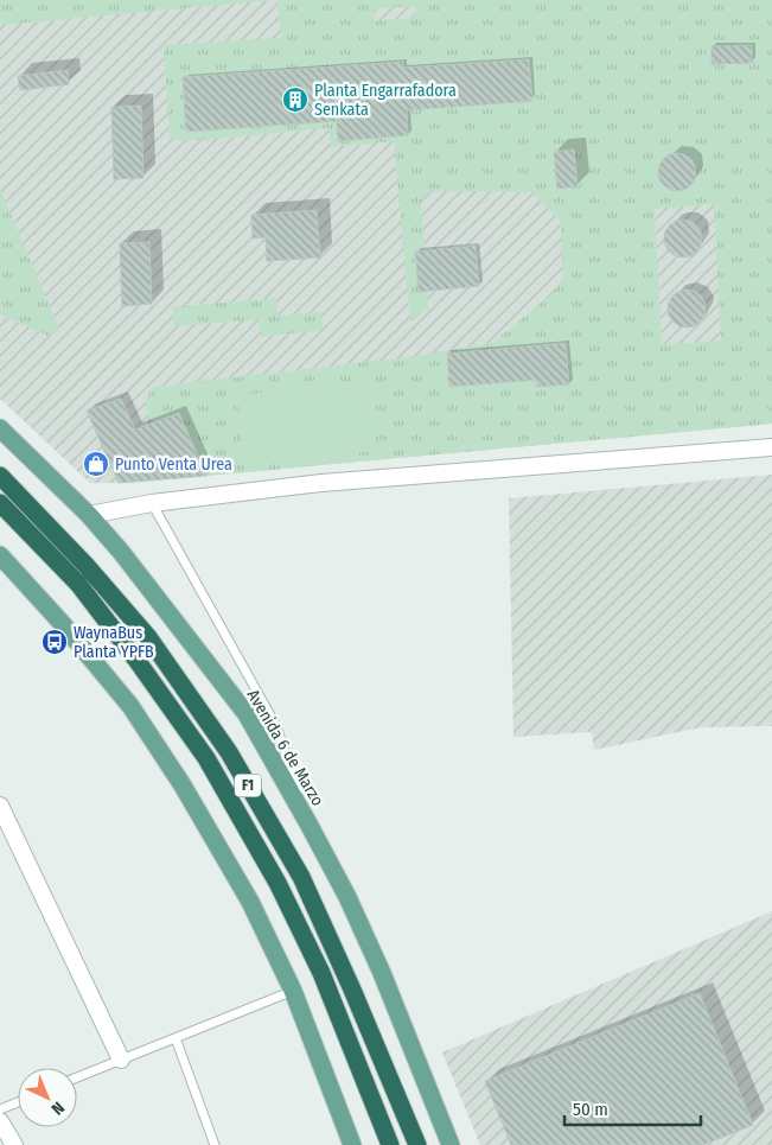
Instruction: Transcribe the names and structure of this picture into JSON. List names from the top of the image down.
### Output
{
  "streets": {
    "highway": ["F1"],
    "main road": ["Avenida 6 de Marzo"]
  },
  "places": {
    "building": ["Planta Engarrafadora Senkata"],
    "shop": ["Punto Venta Urea"],
    "bus stop": ["WaynaBus Planta YPFB"]
  },
  "scale_bar": "50 m",
  "north": "bottom right"
}
